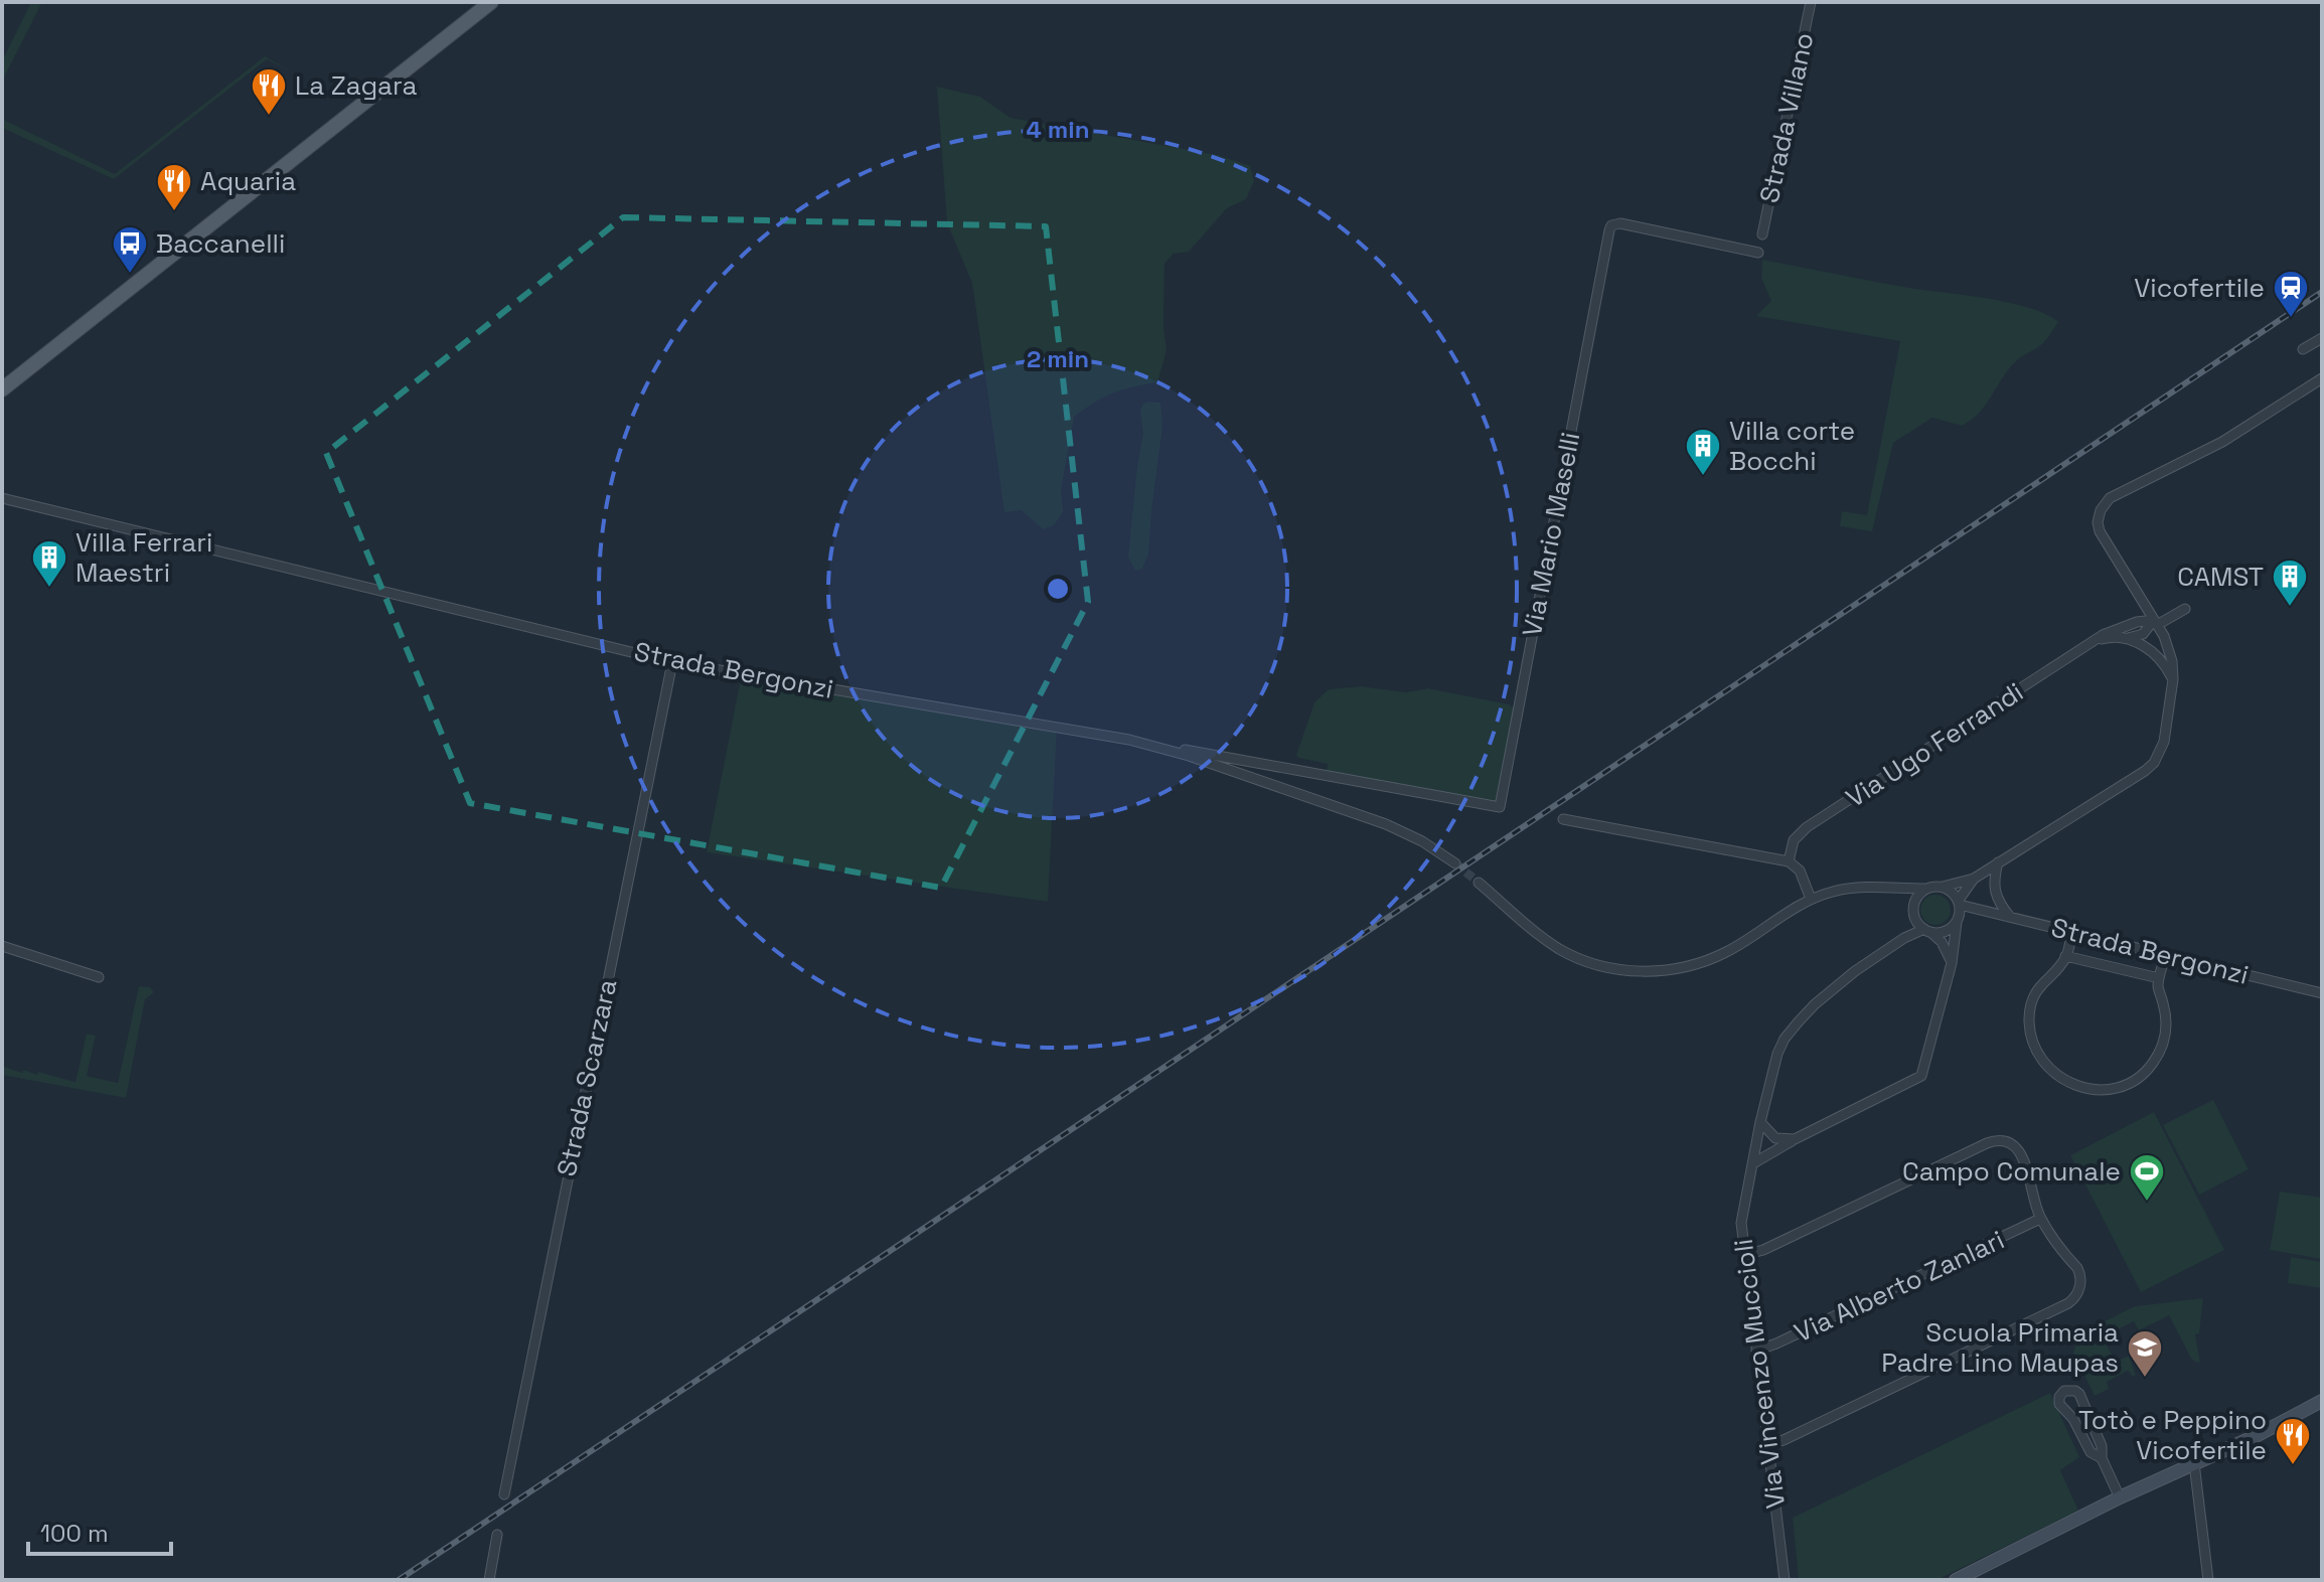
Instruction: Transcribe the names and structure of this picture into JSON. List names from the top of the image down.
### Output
{
  "streets": {
    "street": [
      "Strada Villano",
      "Via Mario Maselli",
      "Strada Bergonzi",
      "Via Ugo Ferrandi",
      "Strada Scarzara",
      "Via Alberto Zanlari",
      "Via Vincenzo Muccioli"
    ]
  },
  "crossings": [
    ["Via Mario Maselli", "Strada Bergonzi"],
    ["Strada Bergonzi", "Strada Scarzara"],
    ["Strada Bergonzi", "Via Vincenzo Muccioli"],
    ["Via Alberto Zanlari", "Via Vincenzo Muccioli"]
  ],
  "places": {
    "restaurant": ["La Zagara", "Aquaria", "Totò e Peppino Vicofertile"],
    "bus stop": ["Baccanelli"],
    "station": ["Vicofertile"],
    "building": ["Villa corte Bocchi", "Villa Ferrari Maestri", "CAMST"],
    "sports": ["Campo Comunale"],
    "school or university": ["Scuola Primaria Padre Lino Maupas"]
  },
  "scale_bar": "100 m",
  "rings": ["4 min", "2 min"]
}
